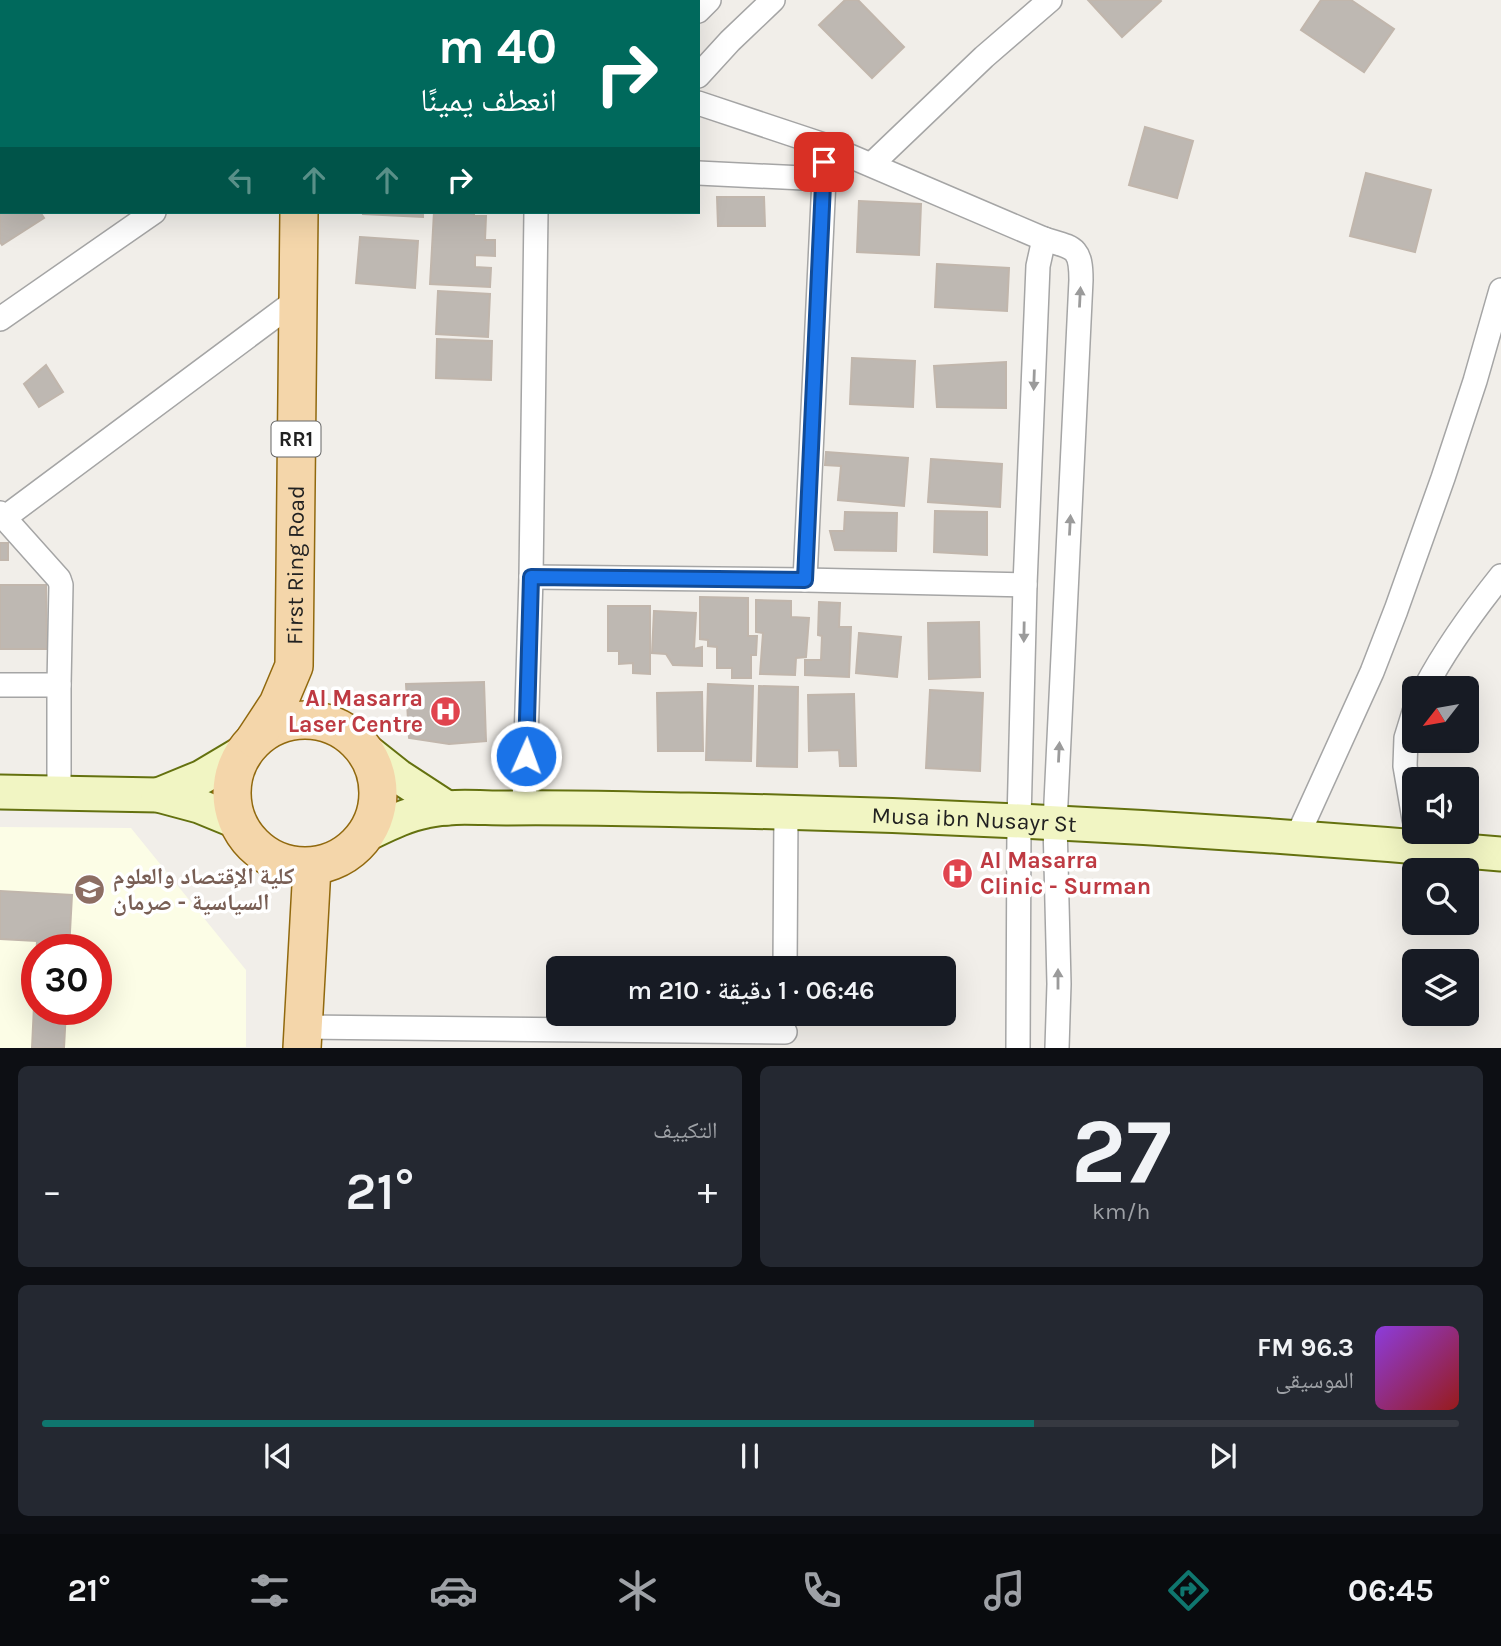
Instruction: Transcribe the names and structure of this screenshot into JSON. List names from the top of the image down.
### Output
{
  "streets": {
    "main road": ["RR1", "First Ring Road"],
    "street": ["Musa ibn Nusayr St"]
  },
  "places": {
    "hospital": ["Al Masarra Laser Centre", "Al Masarra Clinic - Surman"],
    "school or university": ["كلية الإقتصاد والعلوم السياسية - صرمان"]
  },
  "north": "bottom left",
  "page": {
    "turn": ["40 m", "انعطف يمينًا"],
    "limit": "30",
    "trip": "06:46 · 1 دقيقة · 210 m",
    "tile": [
      ["27", "km/h"],
      "التكييف"
    ],
    "heat": ["−", "21°", "+"],
    "song": ["96.3 FM", "الموسيقى"],
    "tabs": ["06:45", "21°"]
  }
}
